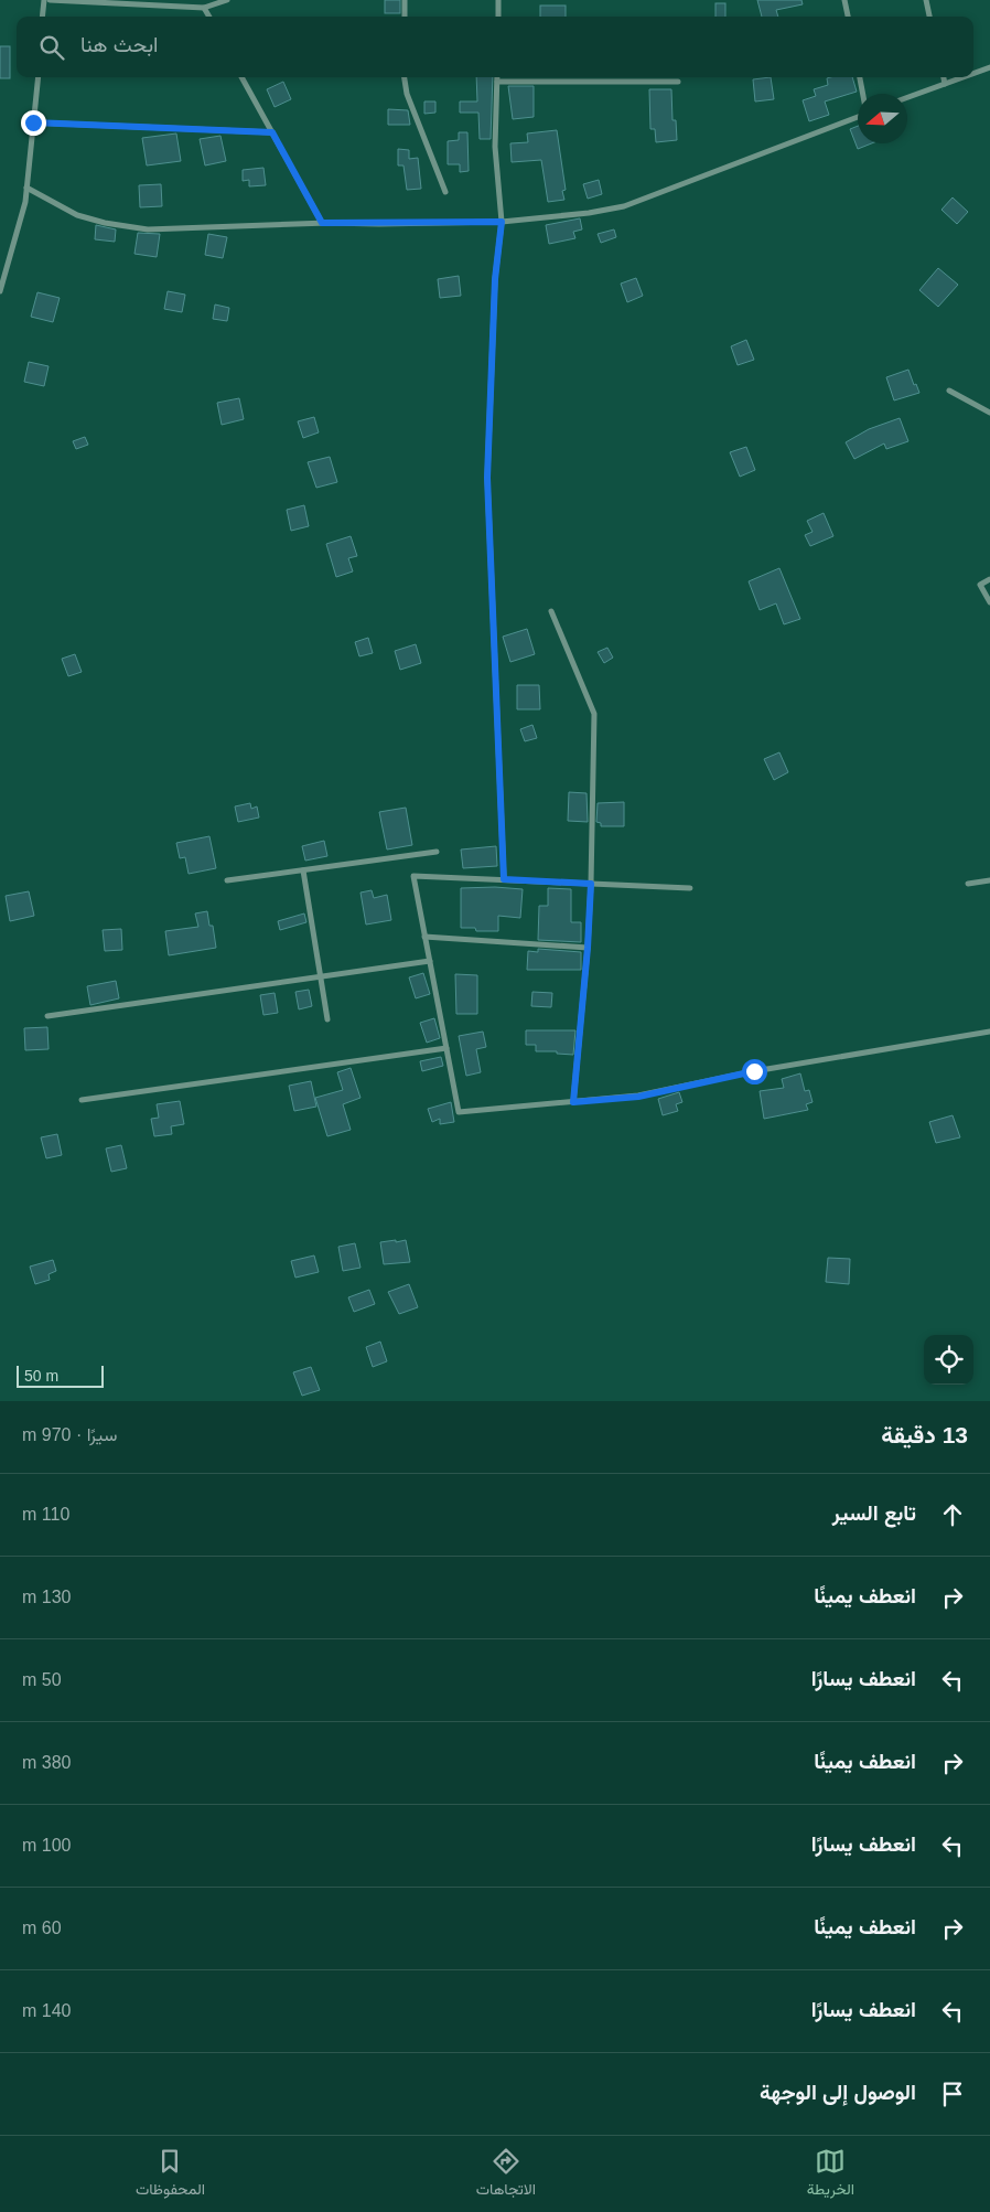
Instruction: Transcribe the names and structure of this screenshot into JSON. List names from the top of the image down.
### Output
{
  "scale_bar": "50 m",
  "north": "left",
  "page": {
    "search": "ابحث هنا",
    "scale": "50 m",
    "heading": ["13 دقيقة", "سيرًا · 970 m"],
    "list": [
      ["تابع السير", "110 m"],
      ["انعطف يمينًا", "130 m"],
      ["انعطف يسارًا", "50 m"],
      ["انعطف يمينًا", "380 m"],
      ["انعطف يسارًا", "100 m"],
      ["انعطف يمينًا", "60 m"],
      ["انعطف يسارًا", "140 m"],
      "الوصول إلى الوجهة"
    ],
    "nav": ["الخريطة", "الاتجاهات", "المحفوظات"]
  }
}
